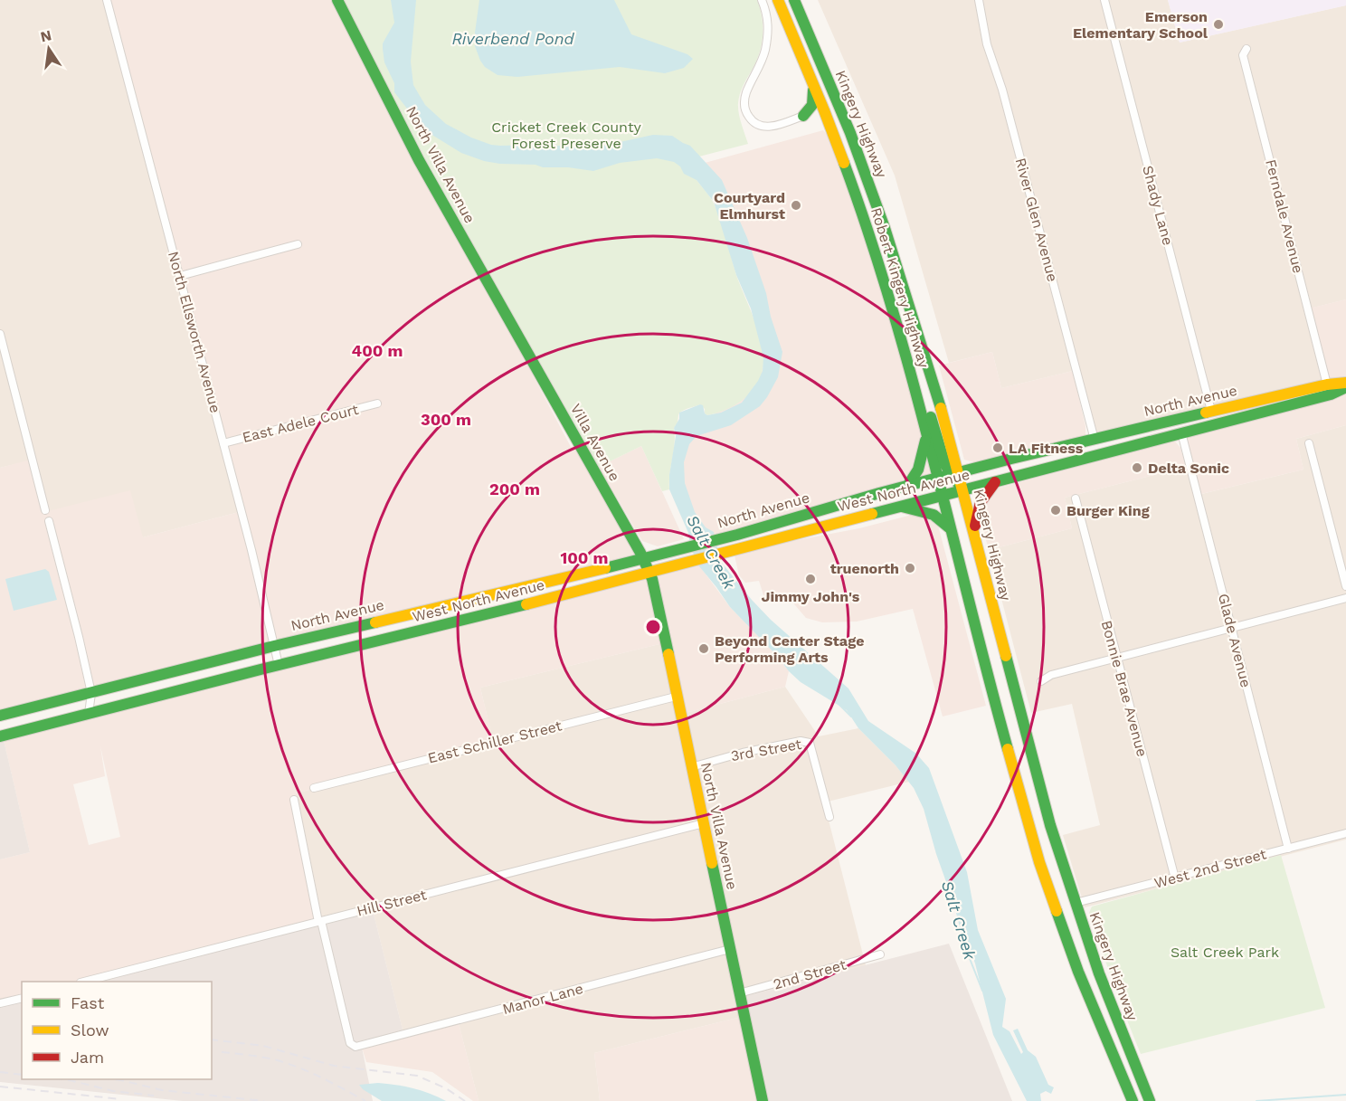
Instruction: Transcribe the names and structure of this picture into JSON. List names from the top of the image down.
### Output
{
  "streets": {
    "main road": [
      "Kingery Highway",
      "North Villa Avenue",
      "Robert Kingery Highway",
      "North Avenue",
      "Villa Avenue",
      "West North Avenue"
    ],
    "street": [
      "Shady Lane",
      "Ferndale Avenue",
      "River Glen Avenue",
      "North Ellsworth Avenue",
      "East Adele Court",
      "Glade Avenue",
      "Bonnie Brae Avenue",
      "East Schiller Street",
      "3rd Street",
      "West 2nd Street",
      "Hill Street",
      "2nd Street",
      "Manor Lane"
    ]
  },
  "crossings": [
    ["Kingery Highway", "North Avenue"],
    ["Kingery Highway", "West North Avenue"],
    ["Kingery Highway", "West 2nd Street"],
    ["North Villa Avenue", "North Avenue"],
    ["North Villa Avenue", "Villa Avenue"],
    ["North Villa Avenue", "West North Avenue"],
    ["North Villa Avenue", "East Schiller Street"],
    ["North Villa Avenue", "3rd Street"],
    ["North Villa Avenue", "Hill Street"],
    ["North Villa Avenue", "2nd Street"],
    ["North Villa Avenue", "Manor Lane"],
    ["Shady Lane", "North Avenue"],
    ["Ferndale Avenue", "North Avenue"],
    ["River Glen Avenue", "North Avenue"],
    ["North Ellsworth Avenue", "North Avenue"],
    ["North Ellsworth Avenue", "East Adele Court"],
    ["North Ellsworth Avenue", "West North Avenue"],
    ["North Avenue", "Villa Avenue"],
    ["West North Avenue", "Glade Avenue"],
    ["Glade Avenue", "West 2nd Street"],
    ["Bonnie Brae Avenue", "West 2nd Street"],
    ["Hill Street", "Manor Lane"]
  ],
  "water": ["Riverbend Pond", "Salt Creek"],
  "parks": ["Cricket Creek County Forest Preserve", "Salt Creek Park"],
  "places": [
    "Emerson Elementary School",
    "Courtyard Elmhurst",
    "LA Fitness",
    "Delta Sonic",
    "Burger King",
    "truenorth",
    "Jimmy John's",
    "Beyond Center Stage Performing Arts"
  ],
  "legend": ["Fast", "Slow", "Jam"],
  "north": "top",
  "rings": [
    "400 m",
    "300 m",
    "200 m",
    "100 m"
  ]
}
